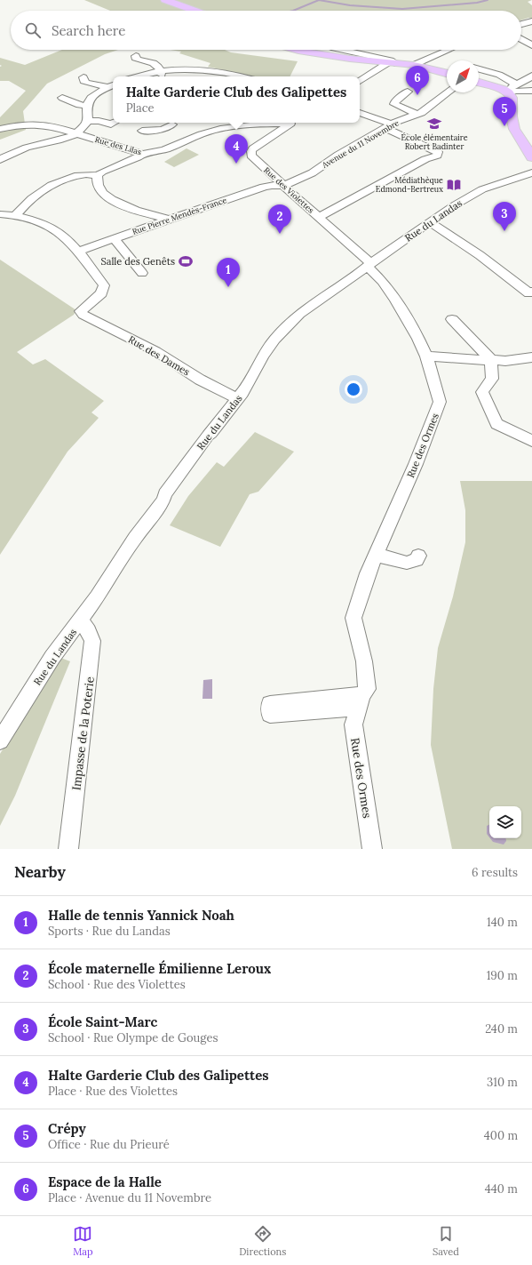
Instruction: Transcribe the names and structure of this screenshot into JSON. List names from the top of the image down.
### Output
{
  "streets": {
    "street": [
      "Avenue du 11 Novembre",
      "Rue des Lilas",
      "Rue des Violettes",
      "Rue Pierre Mendès-France",
      "Rue du Landas",
      "Rue des Dames",
      "Rue des Ormes",
      "Impasse de la Poterie"
    ]
  },
  "crossings": [
    ["Avenue du 11 Novembre", "Rue des Violettes"],
    ["Avenue du 11 Novembre", "Rue Pierre Mendès-France"],
    ["Rue des Lilas", "Rue des Violettes"],
    ["Rue des Violettes", "Rue Pierre Mendès-France"],
    ["Rue des Violettes", "Rue du Landas"],
    ["Rue des Violettes", "Rue des Ormes"],
    ["Rue Pierre Mendès-France", "Rue des Dames"],
    ["Rue du Landas", "Rue des Dames"],
    ["Rue du Landas", "Rue des Ormes"],
    ["Rue du Landas", "Impasse de la Poterie"]
  ],
  "places": {
    "school or university": ["École élémentaire Robert Badinter"],
    "library": ["Médiathèque Edmond-Bertreux"],
    "sports": ["Salle des Genêts"]
  },
  "north": "top right",
  "page": {
    "search": "Search here",
    "pins": [
      "6",
      "5",
      "4",
      "3",
      "2",
      "1"
    ],
    "popup": ["Halte Garderie Club des Galipettes", "Place"],
    "heading": ["Nearby", "6 results"],
    "list": [
      {
        "mark": "1",
        "name": "Halle de tennis Yannick Noah",
        "note": "Sports · Rue du Landas",
        "value": "140 m"
      },
      {
        "mark": "2",
        "name": "École maternelle Émilienne Leroux",
        "note": "School · Rue des Violettes",
        "value": "190 m"
      },
      {
        "mark": "3",
        "name": "École Saint-Marc",
        "note": "School · Rue Olympe de Gouges",
        "value": "240 m"
      },
      {
        "mark": "4",
        "name": "Halte Garderie Club des Galipettes",
        "note": "Place · Rue des Violettes",
        "value": "310 m"
      },
      {
        "mark": "5",
        "name": "Crépy",
        "note": "Office · Rue du Prieuré",
        "value": "400 m"
      },
      {
        "mark": "6",
        "name": "Espace de la Halle",
        "note": "Place · Avenue du 11 Novembre",
        "value": "440 m"
      }
    ],
    "nav": ["Map", "Directions", "Saved"]
  }
}
